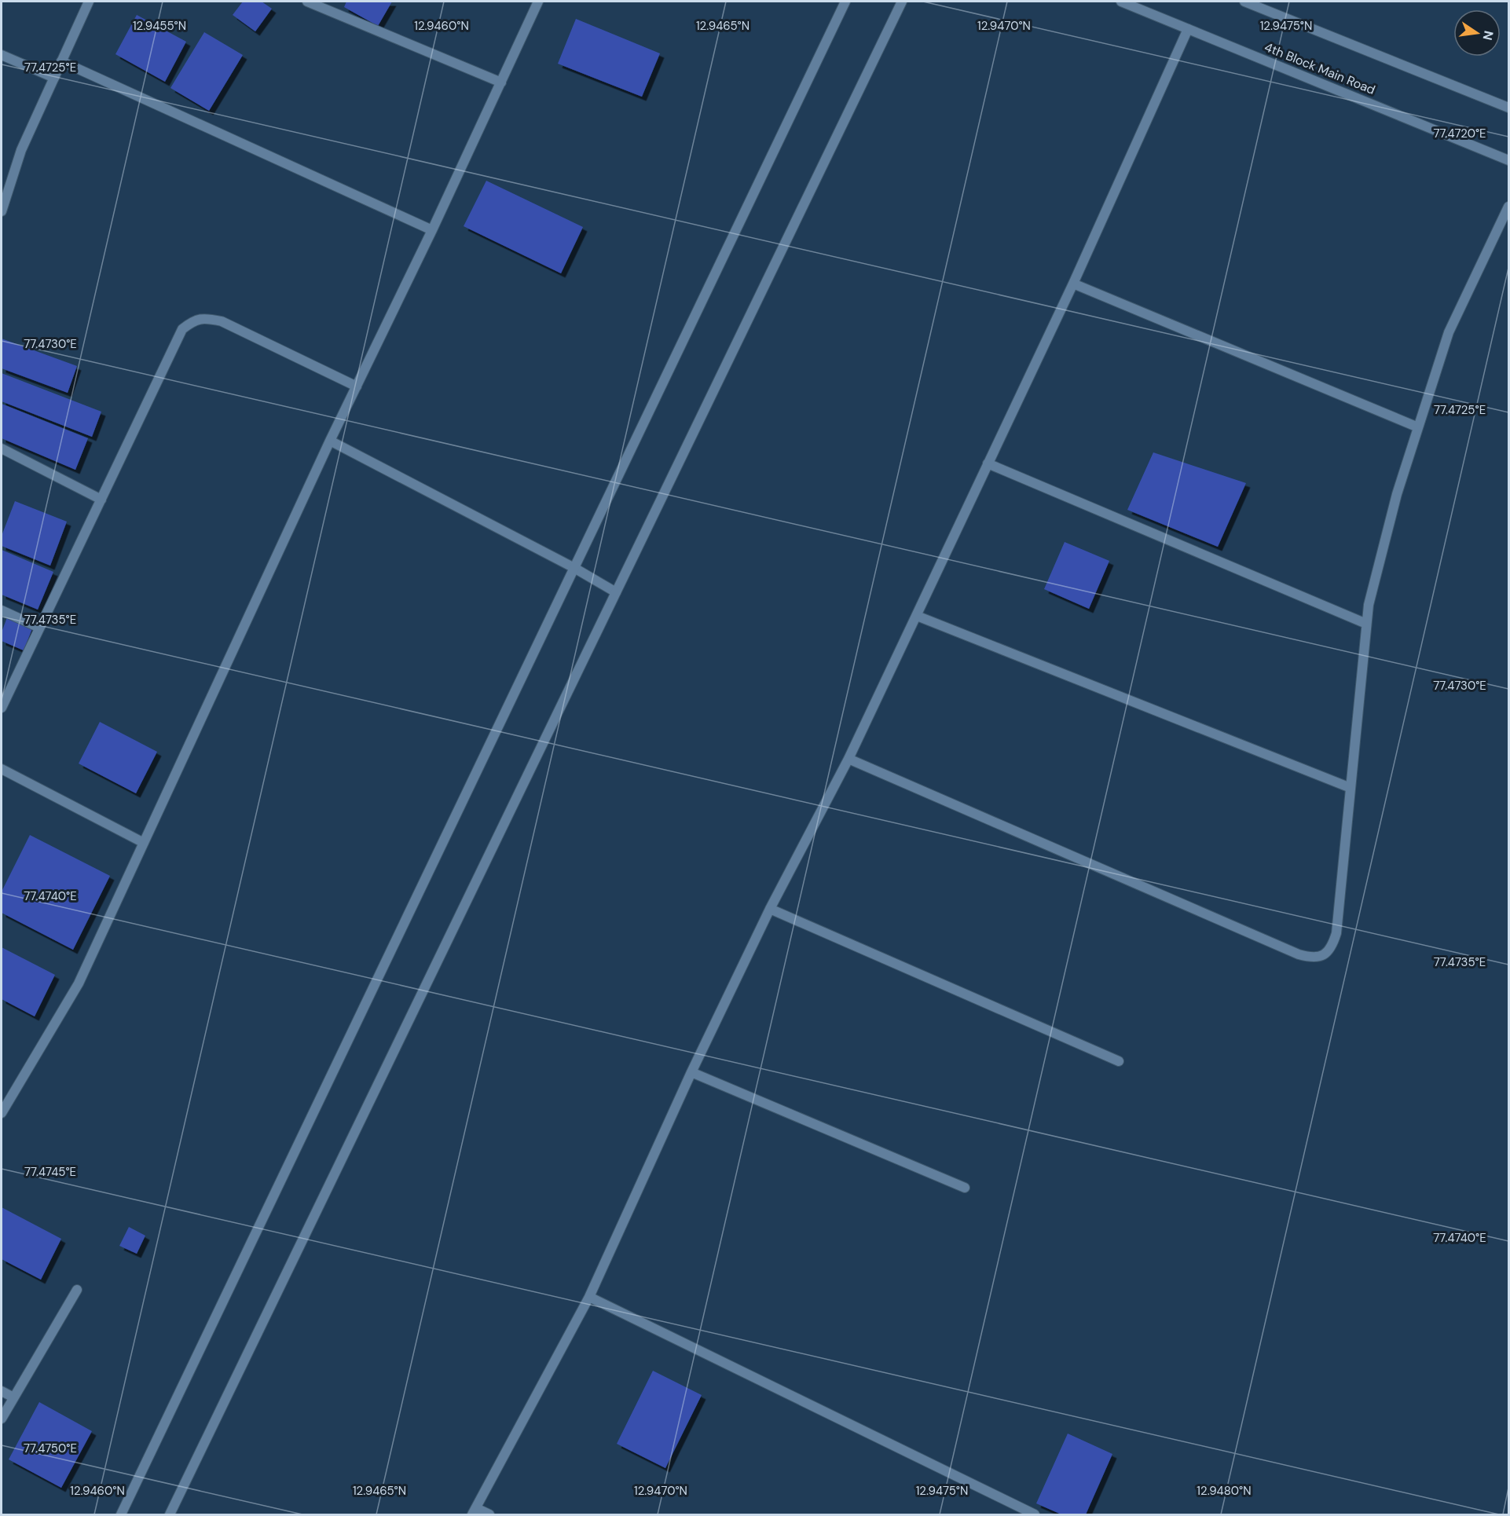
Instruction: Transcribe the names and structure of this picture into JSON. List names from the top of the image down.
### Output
{
  "streets": {
    "street": ["4th Block Main Road"]
  },
  "north": "right",
  "coordinates": [
    "12.9455°N",
    "12.9460°N",
    "12.9465°N",
    "12.9470°N",
    "12.9475°N",
    "77.4725°E",
    "77.4720°E",
    "77.4730°E",
    "77.4735°E",
    "77.4740°E",
    "77.4745°E",
    "77.4750°E",
    "12.9480°N"
  ]
}
